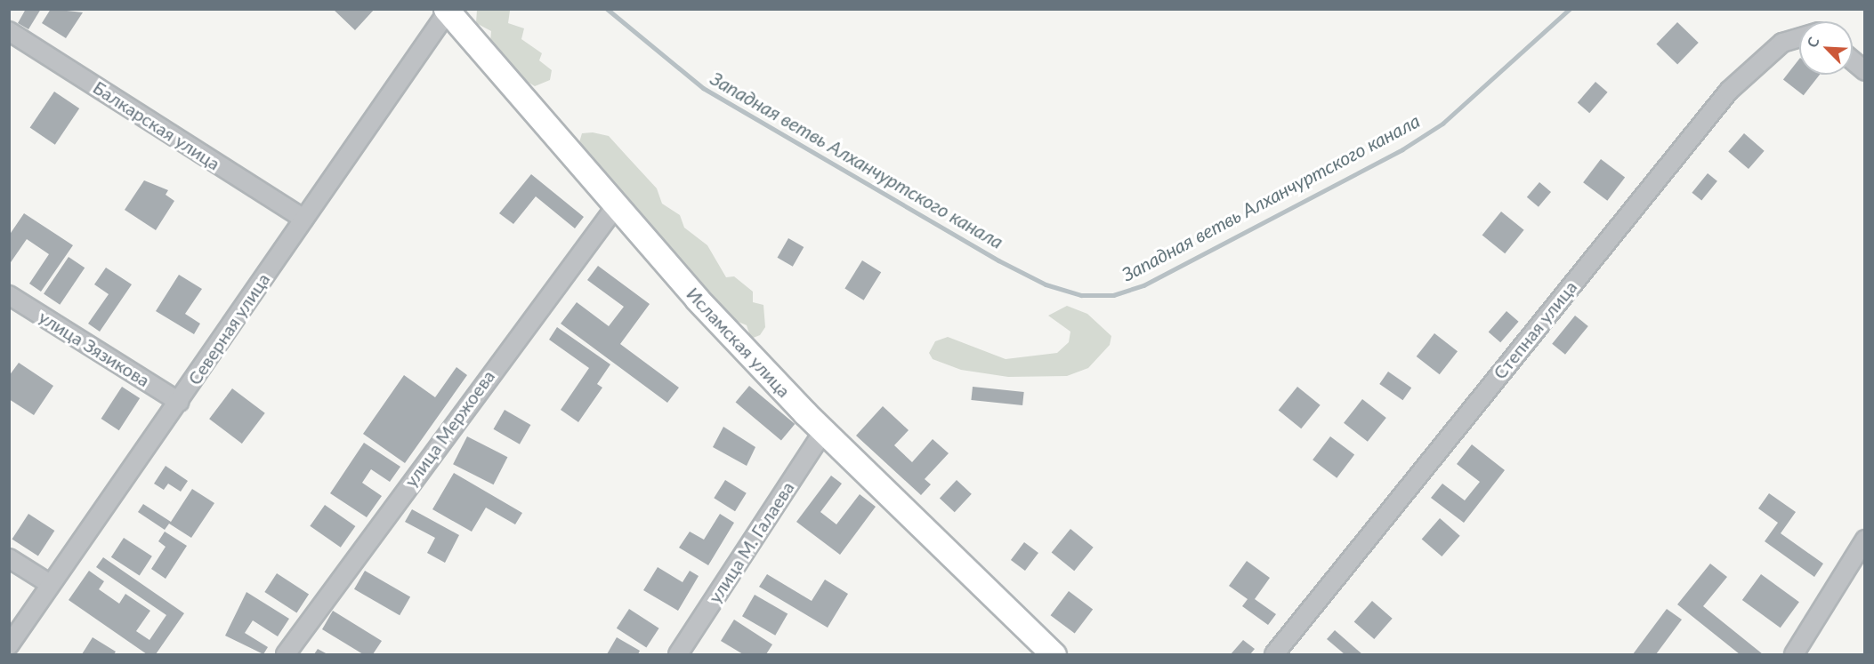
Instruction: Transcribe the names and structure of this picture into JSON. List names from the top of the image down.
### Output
{
  "streets": {
    "street": [
      "Балкарская улица",
      "Северная улица",
      "Степная улица",
      "Исламская улица",
      "улица Зязикова",
      "улица Мержоева",
      "улица М. Галаева"
    ]
  },
  "crossings": [
    ["Балкарская улица", "Северная улица"],
    ["Северная улица", "Исламская улица"],
    ["Северная улица", "улица Зязикова"],
    ["Исламская улица", "улица Мержоева"],
    ["Исламская улица", "улица М. Галаева"]
  ],
  "water": ["Западная ветвь Алханчуртского канала"],
  "north": "top left"
}
